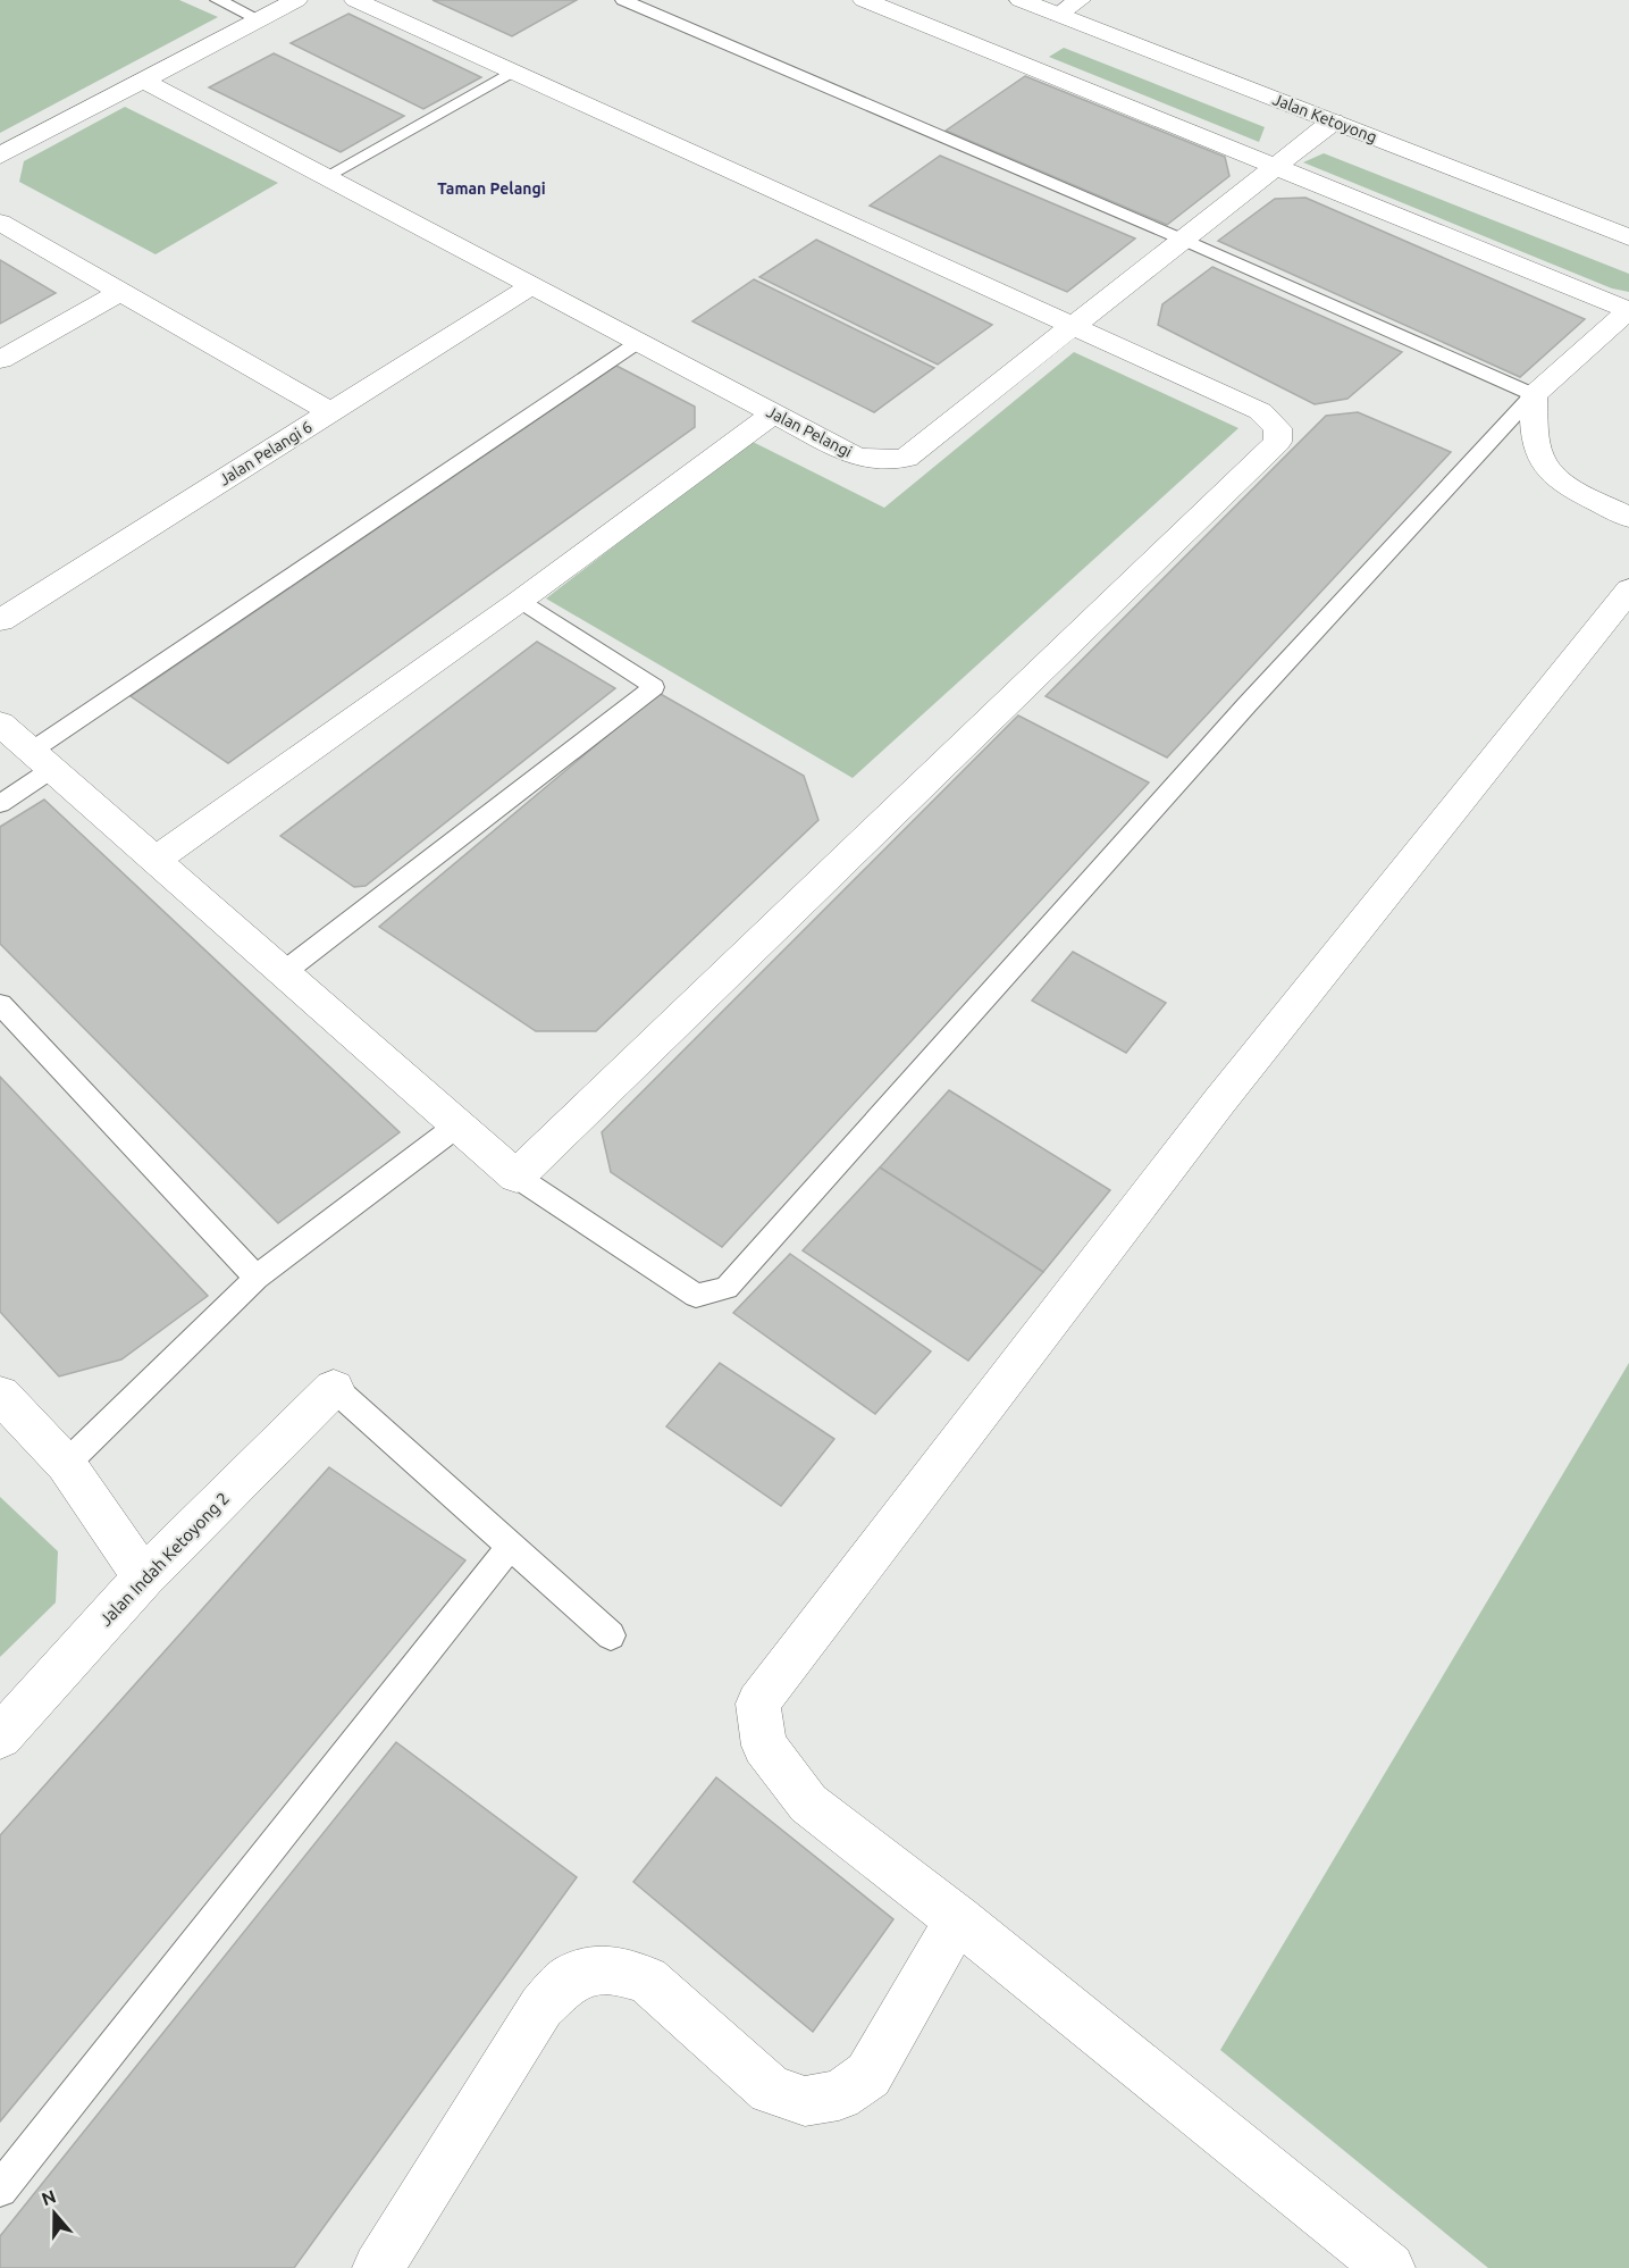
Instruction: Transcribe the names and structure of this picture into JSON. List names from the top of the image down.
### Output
{
  "streets": {
    "street": [
      "Jalan Ketoyong",
      "Jalan Pelangi",
      "Jalan Pelangi 6",
      "Jalan Indah Ketoyong 2"
    ]
  },
  "crossings": [
    ["Jalan Ketoyong", "Jalan Pelangi"],
    ["Jalan Pelangi", "Jalan Pelangi 6"]
  ],
  "districts": ["Taman Pelangi"],
  "north": "top"
}
